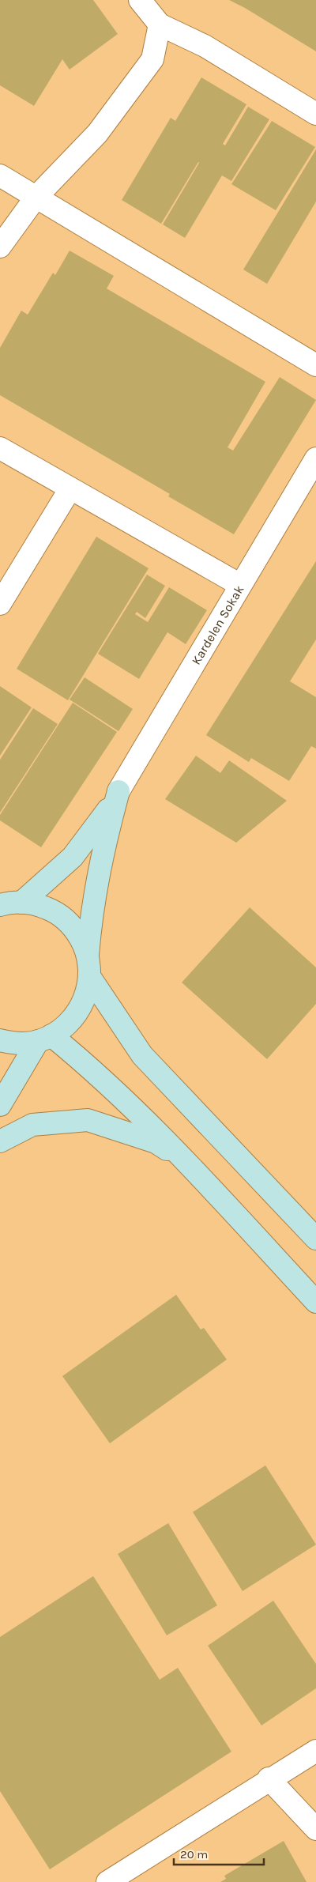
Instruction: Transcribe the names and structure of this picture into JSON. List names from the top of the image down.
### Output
{
  "streets": {
    "street": ["Kardelen Sokak"]
  },
  "scale_bar": "20 m"
}
